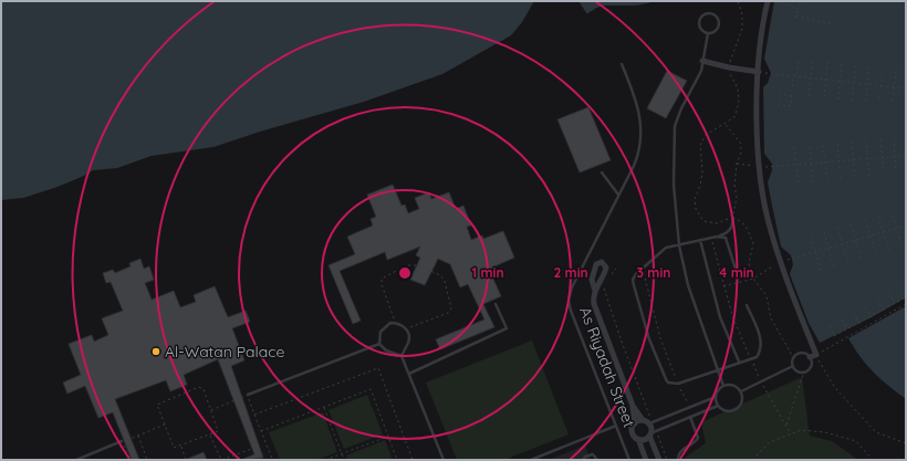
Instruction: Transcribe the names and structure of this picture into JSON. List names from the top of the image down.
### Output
{
  "streets": {
    "street": ["As Riyadah Street"]
  },
  "places": ["Al-Watan Palace"],
  "rings": [
    "1 min",
    "2 min",
    "3 min",
    "4 min"
  ]
}
